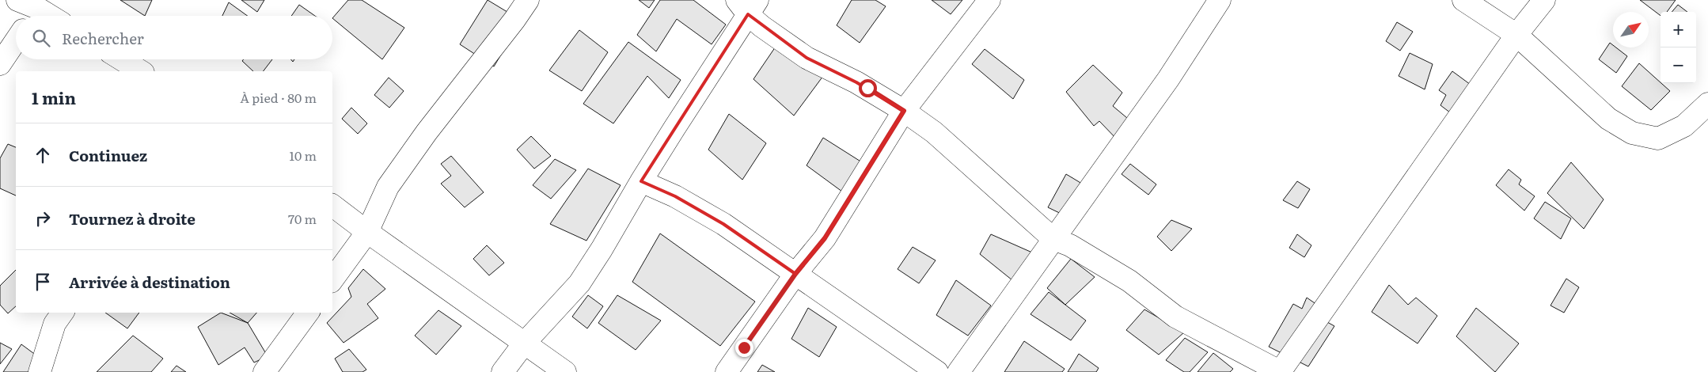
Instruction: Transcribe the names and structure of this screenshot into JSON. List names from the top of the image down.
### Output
{
  "north": "top right",
  "page": {
    "map_buttons": ["+", "−"],
    "search": "Rechercher",
    "heading": ["1 min", "À pied · 80 m"],
    "list": [
      ["Continuez", "10 m"],
      ["Tournez à droite", "70 m"],
      "Arrivée à destination"
    ]
  }
}
